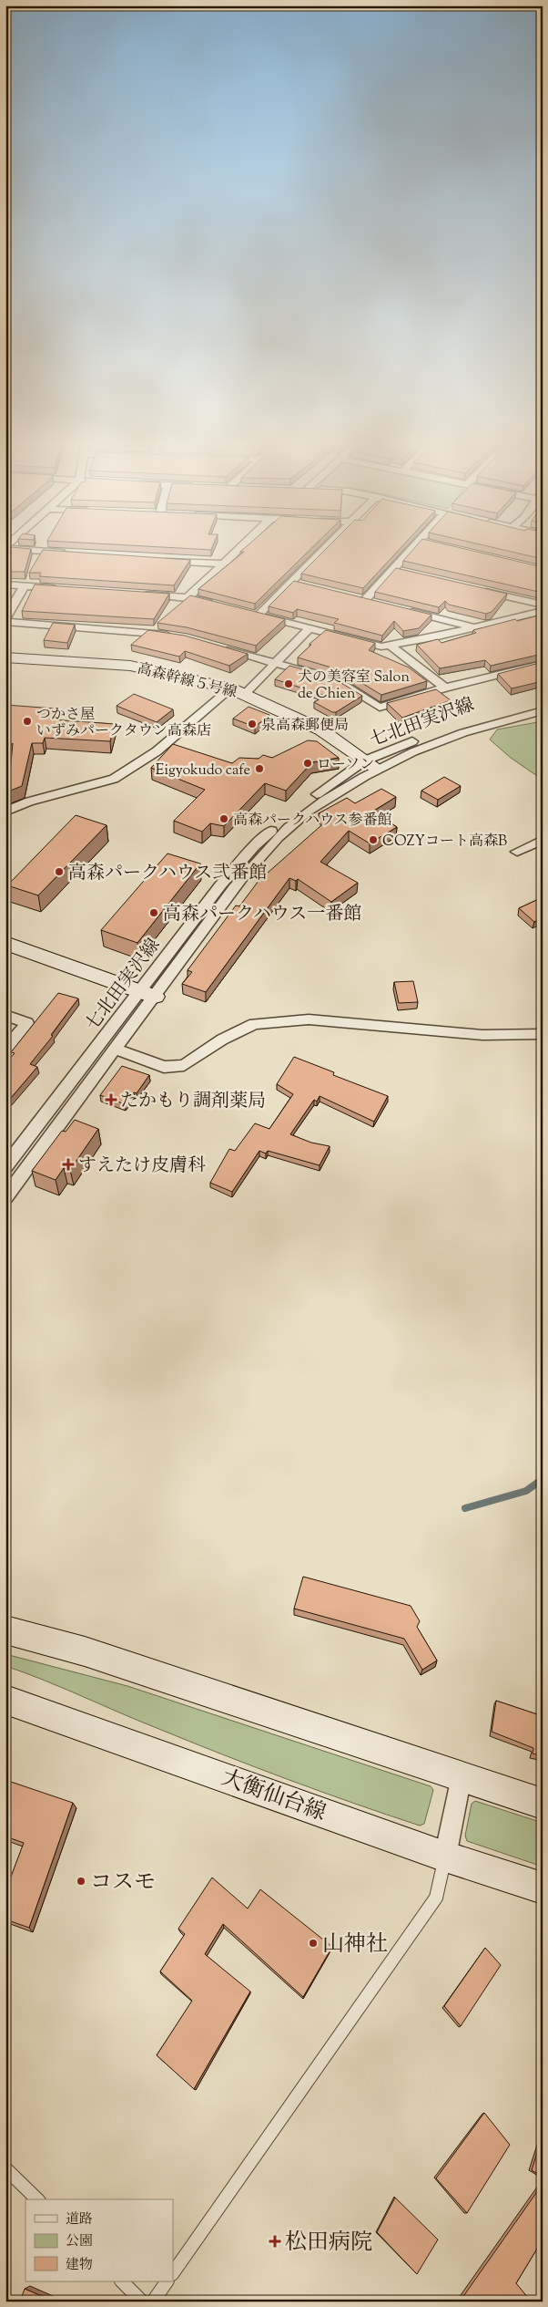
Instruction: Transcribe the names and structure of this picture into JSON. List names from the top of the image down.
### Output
{
  "streets": {
    "main road": ["高森幹線５号線", "大衡仙台線"],
    "street": ["七北田実沢線"]
  },
  "crossings": [
    ["高森幹線５号線", "七北田実沢線"]
  ],
  "places": {
    "other": [
      "犬の美容室 Salon de Chien",
      "つかさ屋 いずみパークタウン高森店",
      "泉高森郵便局",
      "ローソン",
      "Eigyokudo cafe",
      "高森パークハウス参番館",
      "COZYコート高森B",
      "高森パークハウス弐番館",
      "高森パークハウス一番館",
      "コスモ",
      "山神社"
    ],
    "health": ["たかもり調剤薬局", "すえたけ皮膚科", "松田病院"]
  },
  "legend": ["道路", "公園", "建物"]
}
